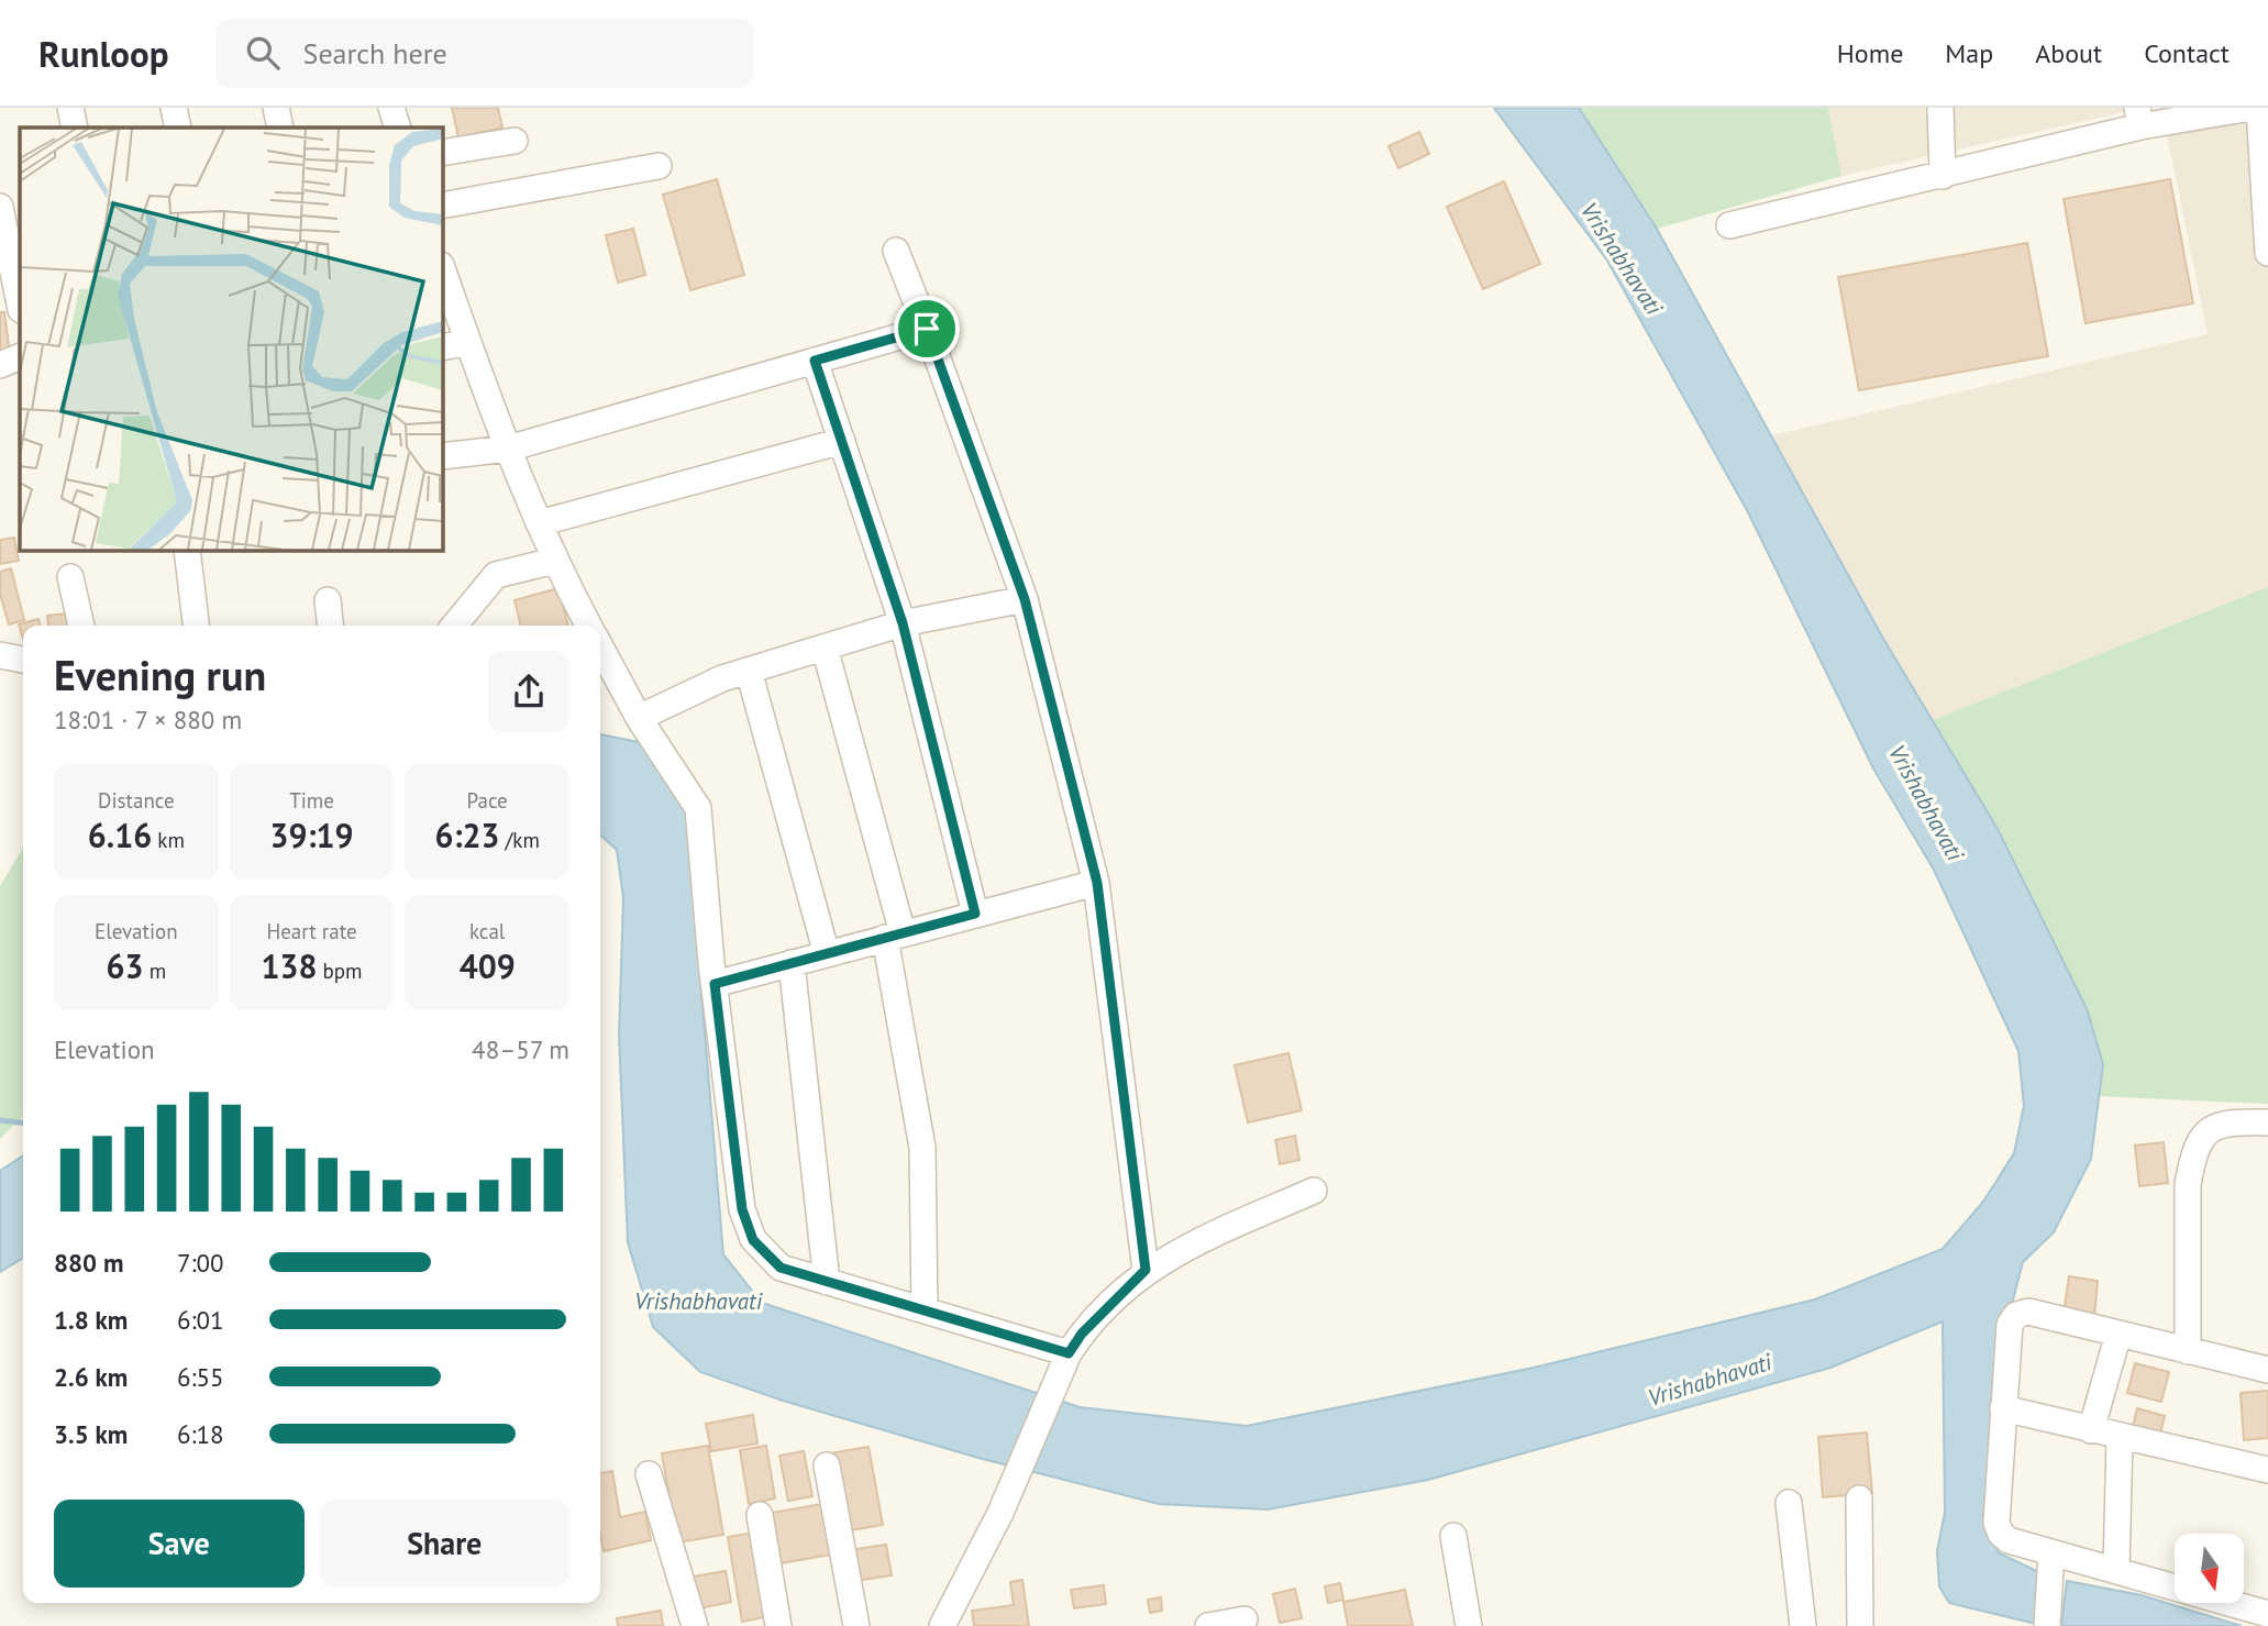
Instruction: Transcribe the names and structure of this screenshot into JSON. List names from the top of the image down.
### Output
{
  "water": ["Vrishabhavati"],
  "north": "bottom",
  "page": {
    "header": "Runloop",
    "search": "Search here",
    "nav": [
      "Home",
      "Map",
      "About",
      "Contact"
    ],
    "heading": ["Evening run", "18:01 · 7 × 880 m"],
    "stats": [
      ["Distance", "6.16 km"],
      ["Time", "39:19"],
      ["Pace", "6:23 /km"],
      ["Elevation", "63 m"],
      ["Heart rate", "138 bpm"],
      ["kcal", "409"]
    ],
    "chart": ["Elevation", "48–57 m"],
    "list": [
      {
        "name": "880 m",
        "note": "7:00"
      },
      {
        "name": "1.8 km",
        "note": "6:01"
      },
      {
        "name": "2.6 km",
        "note": "6:55"
      },
      {
        "name": "3.5 km",
        "note": "6:18"
      }
    ],
    "buttons": ["Save", "Share"]
  }
}
